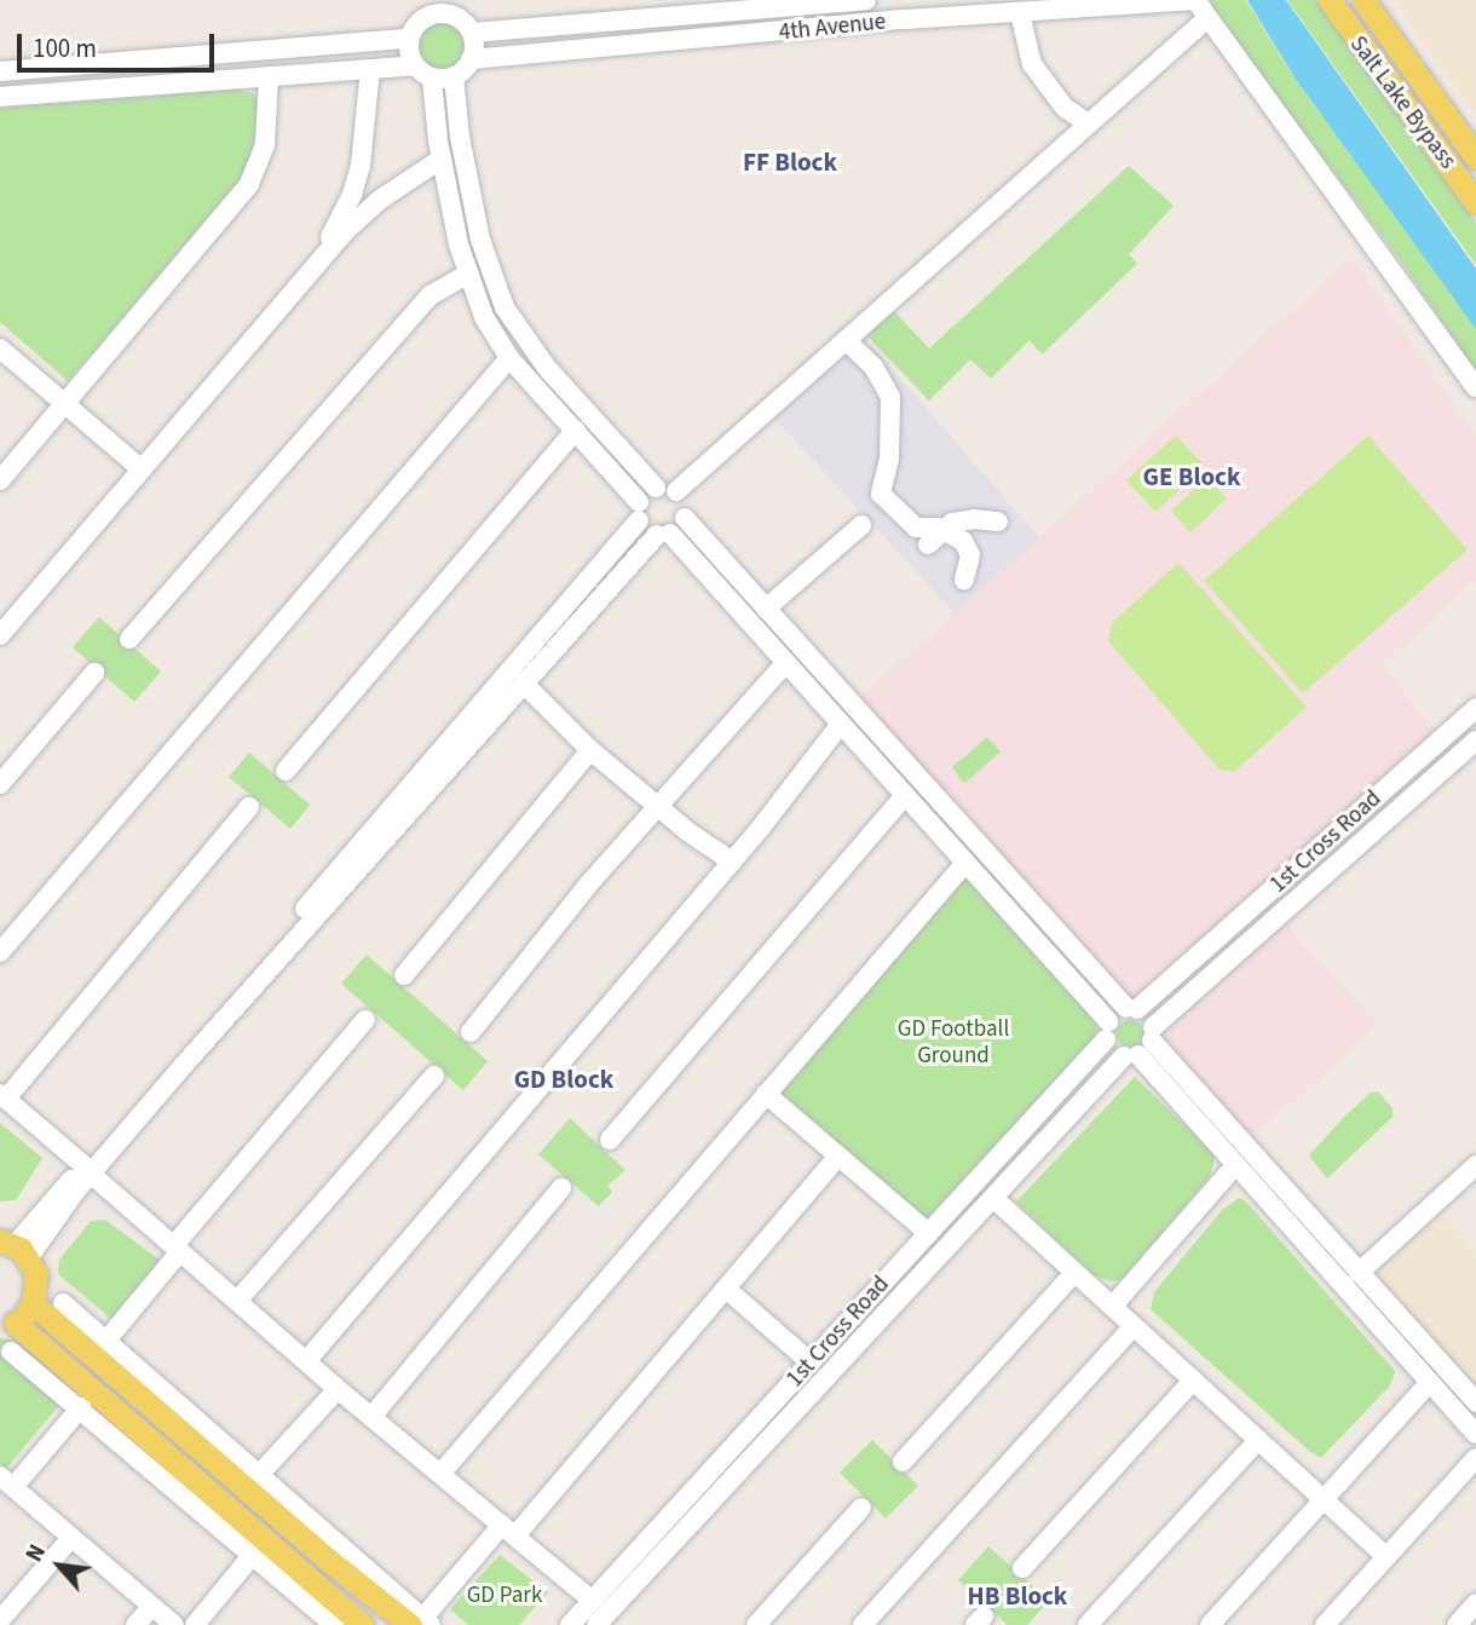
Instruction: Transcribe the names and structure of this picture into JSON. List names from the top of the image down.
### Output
{
  "streets": {
    "main road": ["Salt Lake Bypass"],
    "street": ["4th Avenue", "1st Cross Road"]
  },
  "districts": [
    "FF Block",
    "GE Block",
    "GD Block",
    "HB Block"
  ],
  "parks": ["GD Football Ground", "GD Park"],
  "scale_bar": "100 m",
  "north": "top left"
}
